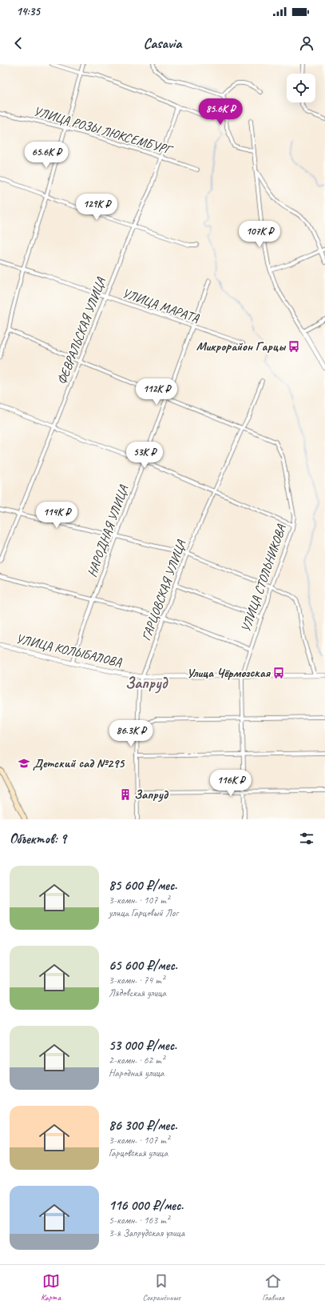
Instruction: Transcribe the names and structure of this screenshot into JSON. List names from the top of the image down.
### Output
{
  "streets": {
    "street": [
      "УЛИЦА РОЗЫ ЛЮКСЕМБУРГ",
      "УЛИЦА МАРАТА",
      "ФЕВРАЛЬСКАЯ УЛИЦА",
      "НАРОДНАЯ УЛИЦА",
      "УЛИЦА СТОЛЬНИКОВА",
      "ГАРЦОВСКАЯ УЛИЦА",
      "УЛИЦА КОЛЫБАЛОВА"
    ]
  },
  "crossings": [
    ["УЛИЦА РОЗЫ ЛЮКСЕМБУРГ", "ФЕВРАЛЬСКАЯ УЛИЦА"],
    ["УЛИЦА МАРАТА", "ФЕВРАЛЬСКАЯ УЛИЦА"],
    ["УЛИЦА МАРАТА", "НАРОДНАЯ УЛИЦА"],
    ["ФЕВРАЛЬСКАЯ УЛИЦА", "УЛИЦА СТОЛЬНИКОВА"],
    ["НАРОДНАЯ УЛИЦА", "УЛИЦА СТОЛЬНИКОВА"],
    ["НАРОДНАЯ УЛИЦА", "УЛИЦА КОЛЫБАЛОВА"],
    ["УЛИЦА СТОЛЬНИКОВА", "ГАРЦОВСКАЯ УЛИЦА"],
    ["УЛИЦА СТОЛЬНИКОВА", "УЛИЦА КОЛЫБАЛОВА"],
    ["ГАРЦОВСКАЯ УЛИЦА", "УЛИЦА КОЛЫБАЛОВА"]
  ],
  "districts": ["Запруд"],
  "places": {
    "bus stop": ["Микрорайон Гарцы", "Улица Чёрмозская"],
    "school or university": ["Детский сад №295"],
    "building": ["Запруд"]
  },
  "page": {
    "status": "14:35",
    "header": "Casavia",
    "price": [
      "85.6K ₽",
      "65.6K ₽",
      "129K ₽",
      "107K ₽",
      "112K ₽",
      "53K ₽",
      "114K ₽",
      "86.3K ₽",
      "116K ₽"
    ],
    "heading": "Объектов: 9",
    "list": [
      {
        "name": "85 600 ₽/мес.",
        "note": "3-комн. · 107 m² · улица Гарцовый Лог"
      },
      {
        "name": "65 600 ₽/мес.",
        "note": "3-комн. · 74 m² · Лядовская улица"
      },
      {
        "name": "53 000 ₽/мес.",
        "note": "2-комн. · 62 m² · Народная улица"
      },
      {
        "name": "86 300 ₽/мес.",
        "note": "3-комн. · 107 m² · Гарцовская улица"
      },
      {
        "name": "116 000 ₽/мес.",
        "note": "5-комн. · 163 m² · 3-я Запрудская улица"
      }
    ],
    "tabs": ["Карта", "Сохранённые", "Главная"]
  }
}
